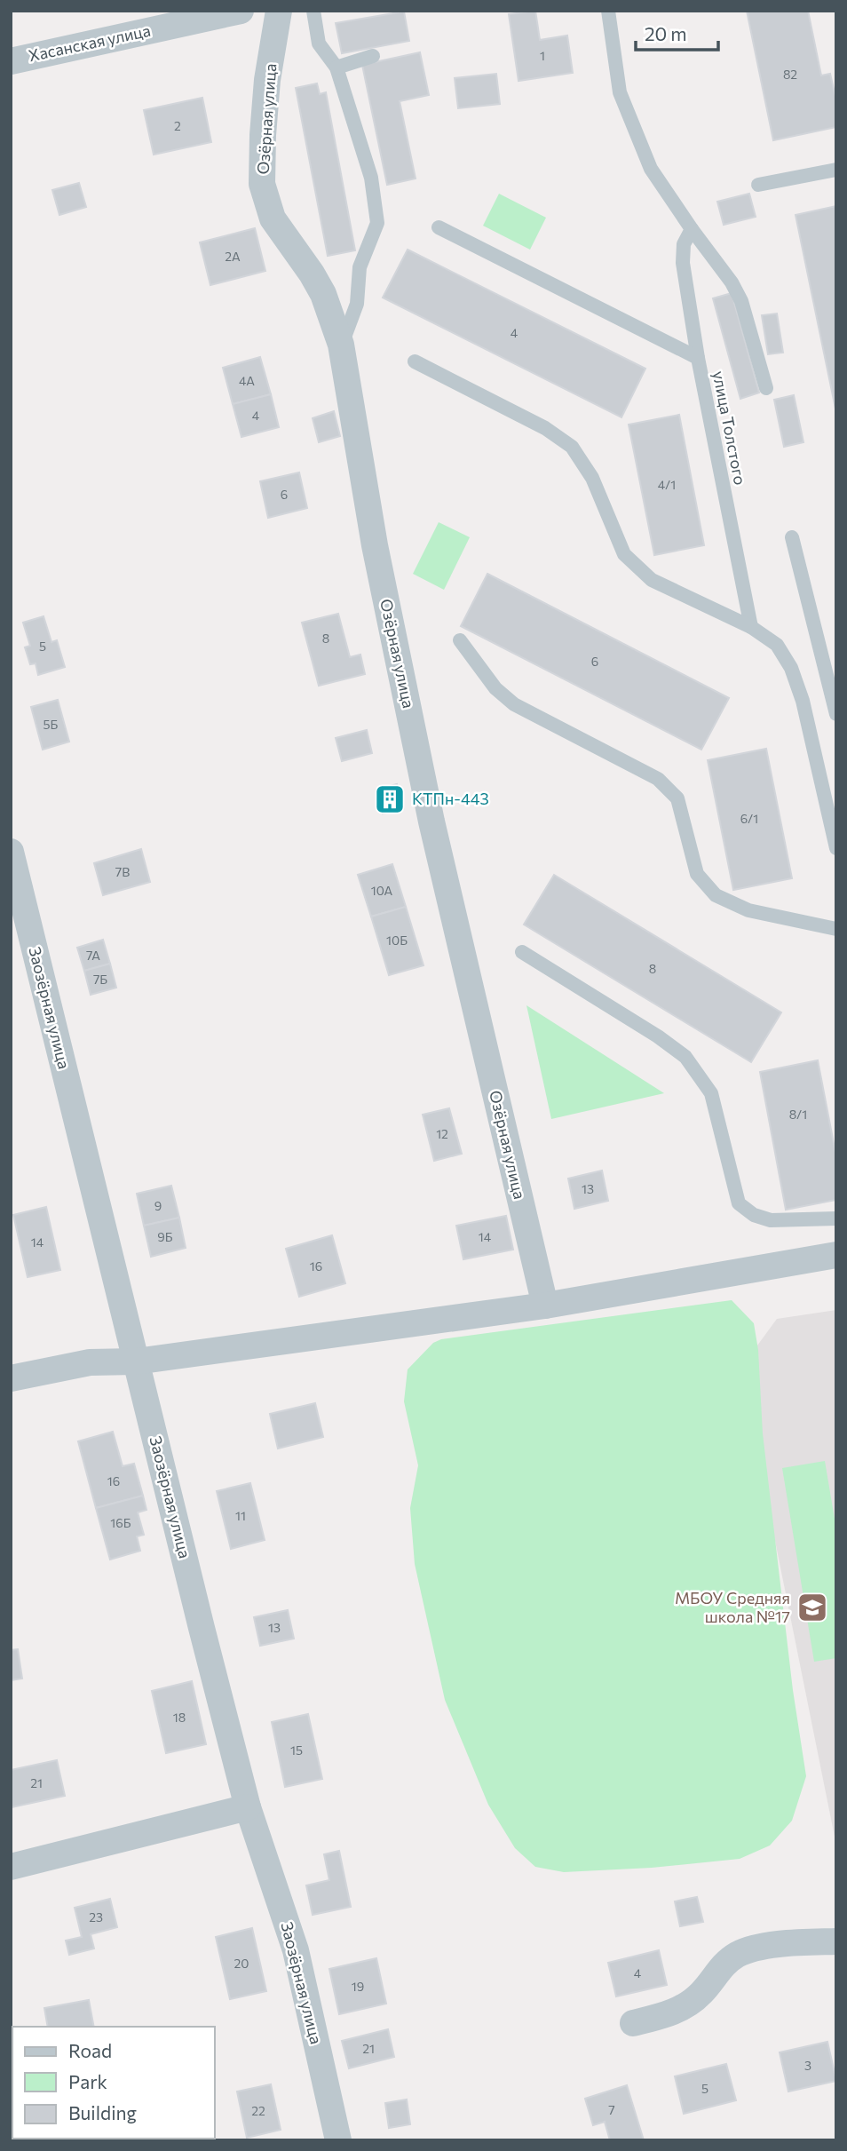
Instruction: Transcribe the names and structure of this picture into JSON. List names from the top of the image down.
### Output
{
  "streets": {
    "street": ["Хасанская улица", "Озёрная улица", "Заозёрная улица"],
    "lane": ["улица Толстого"]
  },
  "places": {
    "building": ["КТПн-443"],
    "school or university": ["МБОУ Средняя школа №17"]
  },
  "house_numbers": [
    "1",
    "82",
    "2",
    "2А",
    "4",
    "4А",
    "4",
    "4/1",
    "6",
    "8",
    "5",
    "6",
    "5Б",
    "6/1",
    "7В",
    "10А",
    "10Б",
    "7А",
    "8",
    "7Б",
    "8/1",
    "12",
    "13",
    "9",
    "9Б",
    "14",
    "14",
    "16",
    "16",
    "11",
    "16Б",
    "13",
    "18",
    "15",
    "21",
    "23",
    "20",
    "4",
    "19",
    "21",
    "3",
    "5",
    "7",
    "22"
  ],
  "legend": ["Road", "Park", "Building"],
  "scale_bar": "20 m"
}
